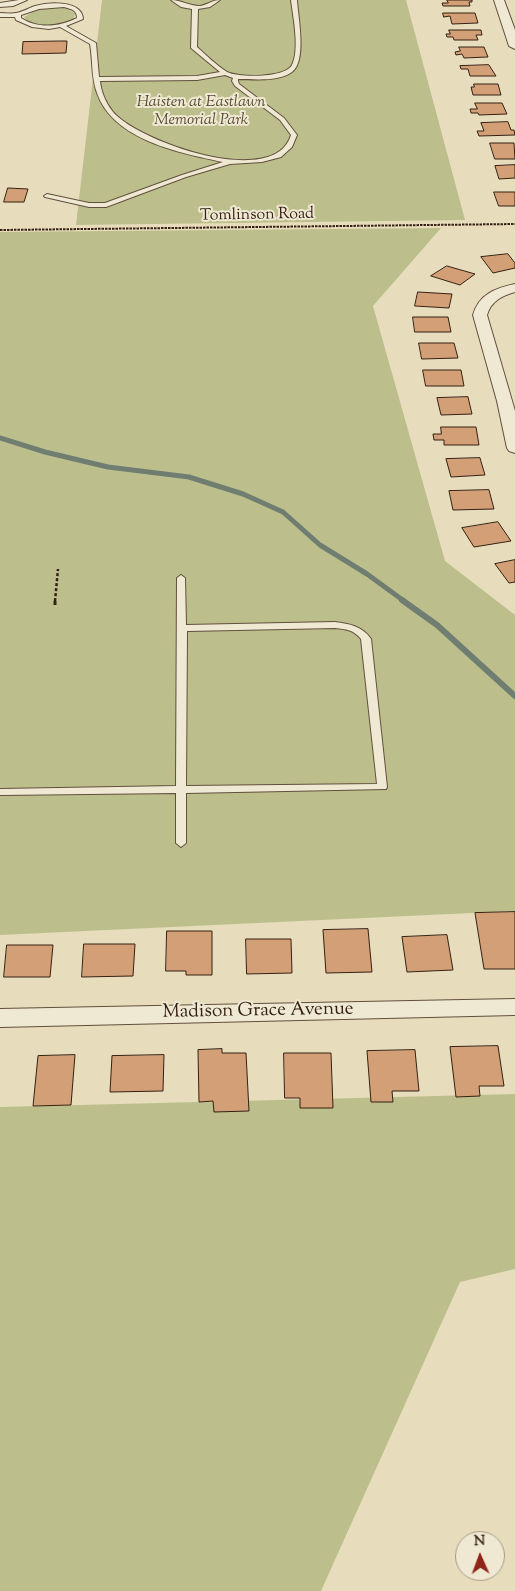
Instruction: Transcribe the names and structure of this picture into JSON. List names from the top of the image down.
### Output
{
  "streets": {
    "street": ["Madison Grace Avenue"],
    "path": ["Tomlinson Road"]
  },
  "parks": ["Haisten at Eastlawn Memorial Park"],
  "north": "top"
}
